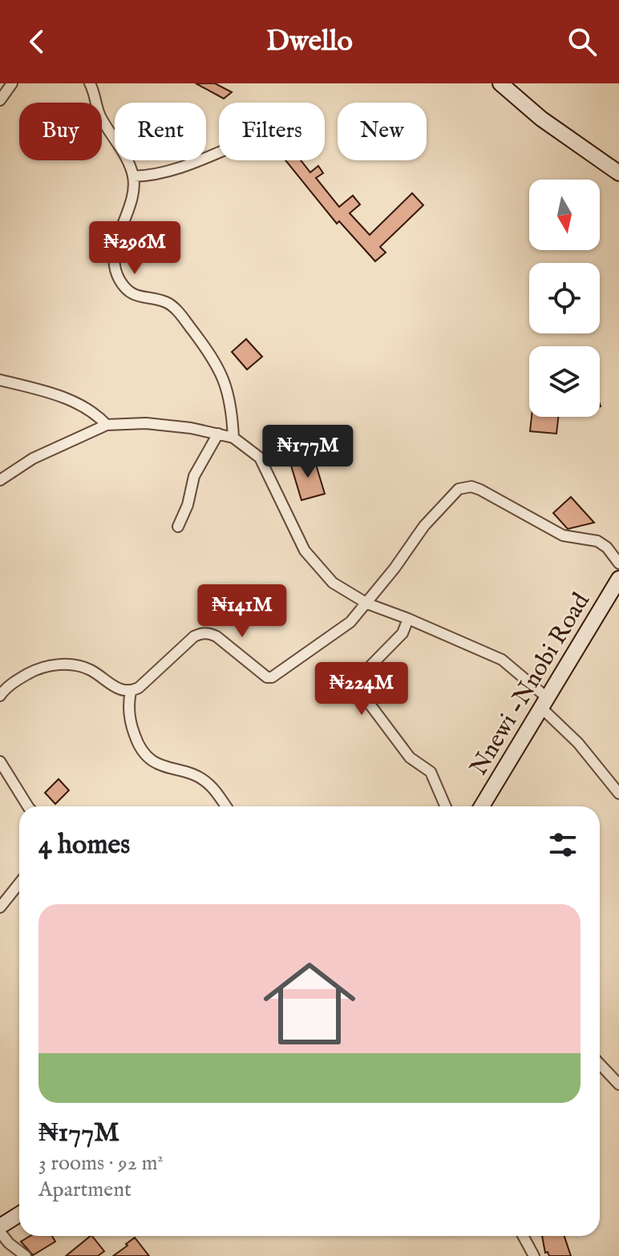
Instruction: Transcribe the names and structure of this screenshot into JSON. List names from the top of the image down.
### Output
{
  "streets": {
    "main road": ["Nnewi -Nnobi Road"]
  },
  "north": "bottom",
  "page": {
    "header": "Dwello",
    "chip": [
      "Buy",
      "Rent",
      "Filters",
      "New"
    ],
    "price": [
      "₦296M",
      "₦177M",
      "₦141M",
      "₦224M"
    ],
    "heading": "4 homes",
    "list": [
      {
        "name": "₦177M",
        "note": "3 rooms · 92 m² · Apartment"
      }
    ]
  }
}
